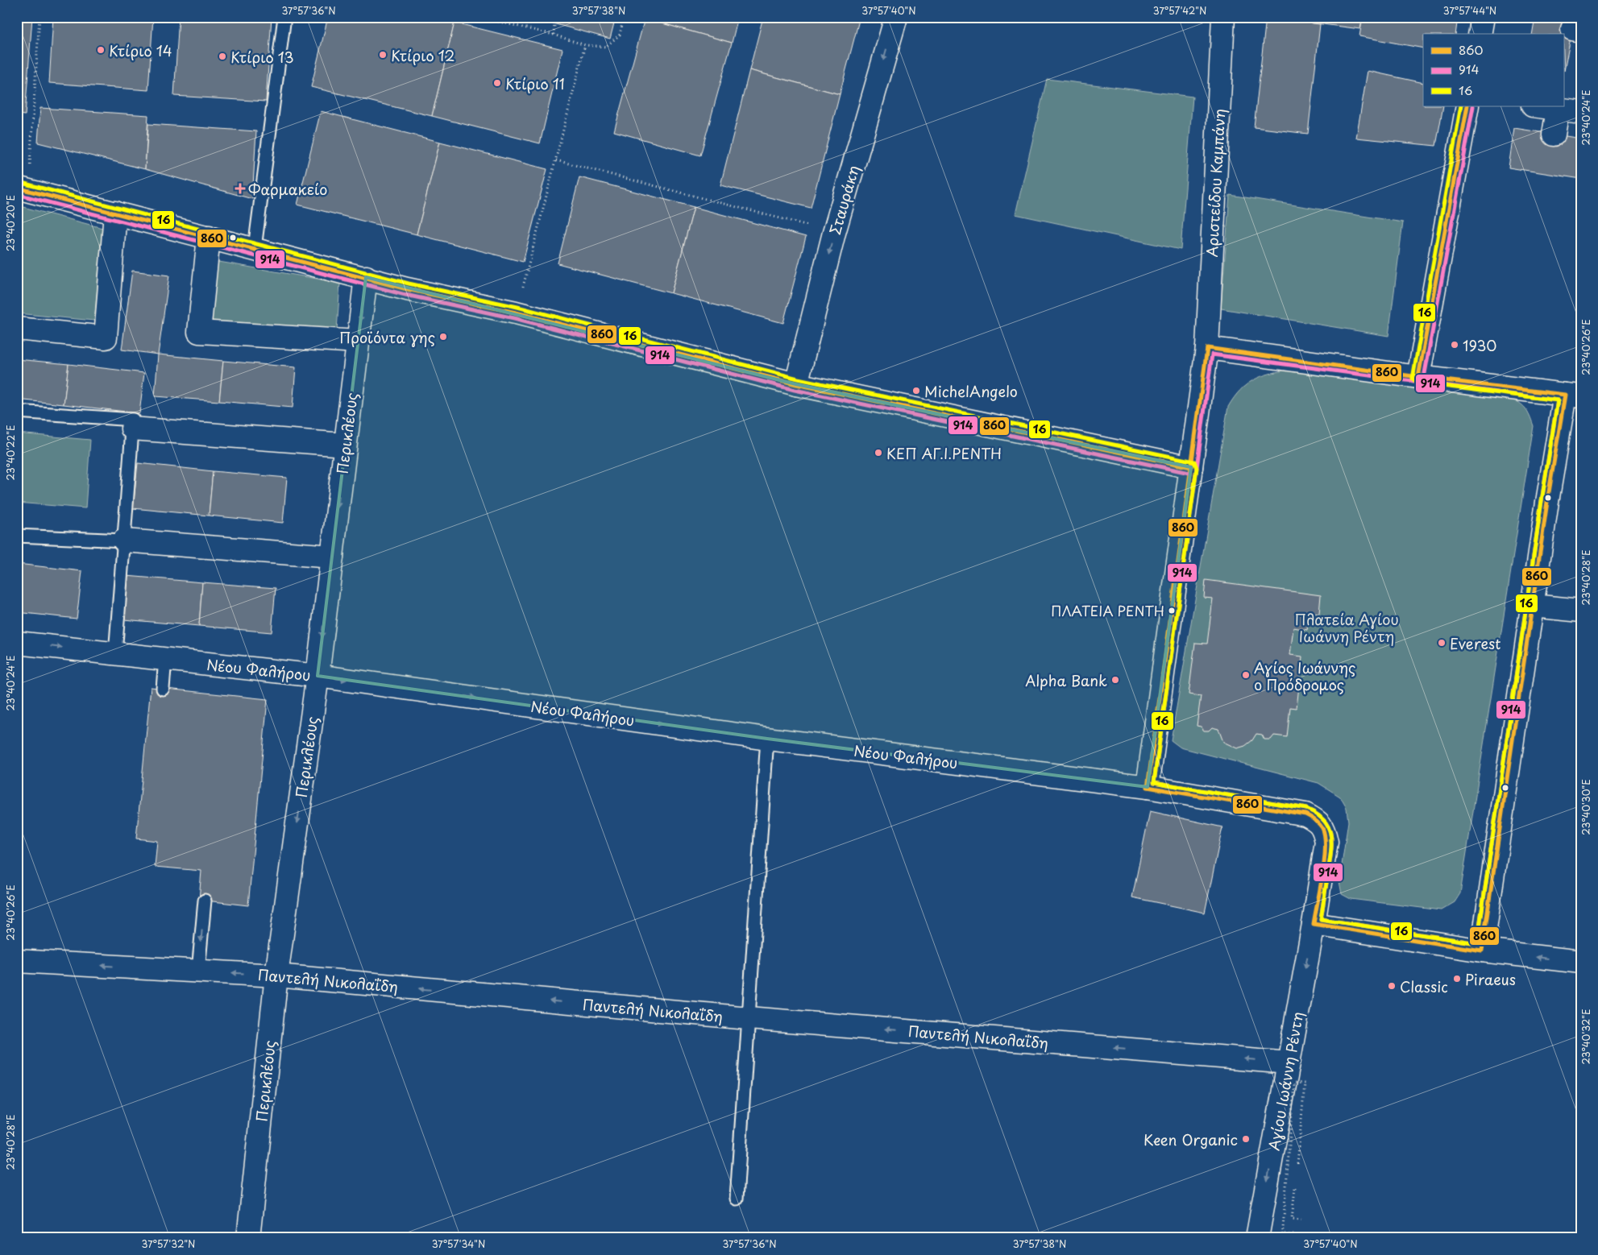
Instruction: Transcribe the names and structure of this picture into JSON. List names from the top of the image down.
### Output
{
  "streets": {
    "street": [
      "Αριστείδου Καμπάνη",
      "Σταυράκη",
      "Περικλέους",
      "Νέου Φαλήρου",
      "Παντελή Νικολαΐδη",
      "Αγίου Ιωάννη Ρέντη"
    ]
  },
  "crossings": [
    ["Περικλέους", "Νέου Φαλήρου"],
    ["Περικλέους", "Παντελή Νικολαΐδη"],
    ["Παντελή Νικολαΐδη", "Αγίου Ιωάννη Ρέντη"]
  ],
  "one_way": [
    "Σταυράκη",
    "Περικλέους",
    "Νέου Φαλήρου",
    "Παντελή Νικολαΐδη",
    "Αγίου Ιωάννη Ρέντη"
  ],
  "parks": ["Πλατεία Αγίου Ιωάννη Ρέντη"],
  "places": {
    "other": [
      "Κτίριο 14",
      "Κτίριο 12",
      "Κτίριο 13",
      "Κτίριο 11",
      "Προϊόντα γης",
      "1930",
      "MichelAngelo",
      "ΚΕΠ ΑΓ.Ι.ΡΕΝΤΗ",
      "ΠΛΑΤΕΙΑ ΡΕΝΤΗ",
      "Everest",
      "Αγίος Ιωάννης ο Πρόδρομος",
      "Alpha Bank",
      "Piraeus",
      "Classic",
      "Keen Organic"
    ],
    "health": ["Φαρμακείο"]
  },
  "lines": ["transit line 860", "transit line 914", "transit line 16"],
  "legend": ["860", "914", "16"],
  "coordinates": [
    "37°57'36\"N",
    "37°57'38\"N",
    "37°57'40\"N",
    "37°57'42\"N",
    "37°57'44\"N",
    "23°40'24\"E",
    "23°40'20\"E",
    "23°40'26\"E",
    "23°40'22\"E",
    "23°40'28\"E",
    "23°40'30\"E",
    "23°40'32\"E",
    "37°57'32\"N",
    "37°57'34\"N"
  ]
}
